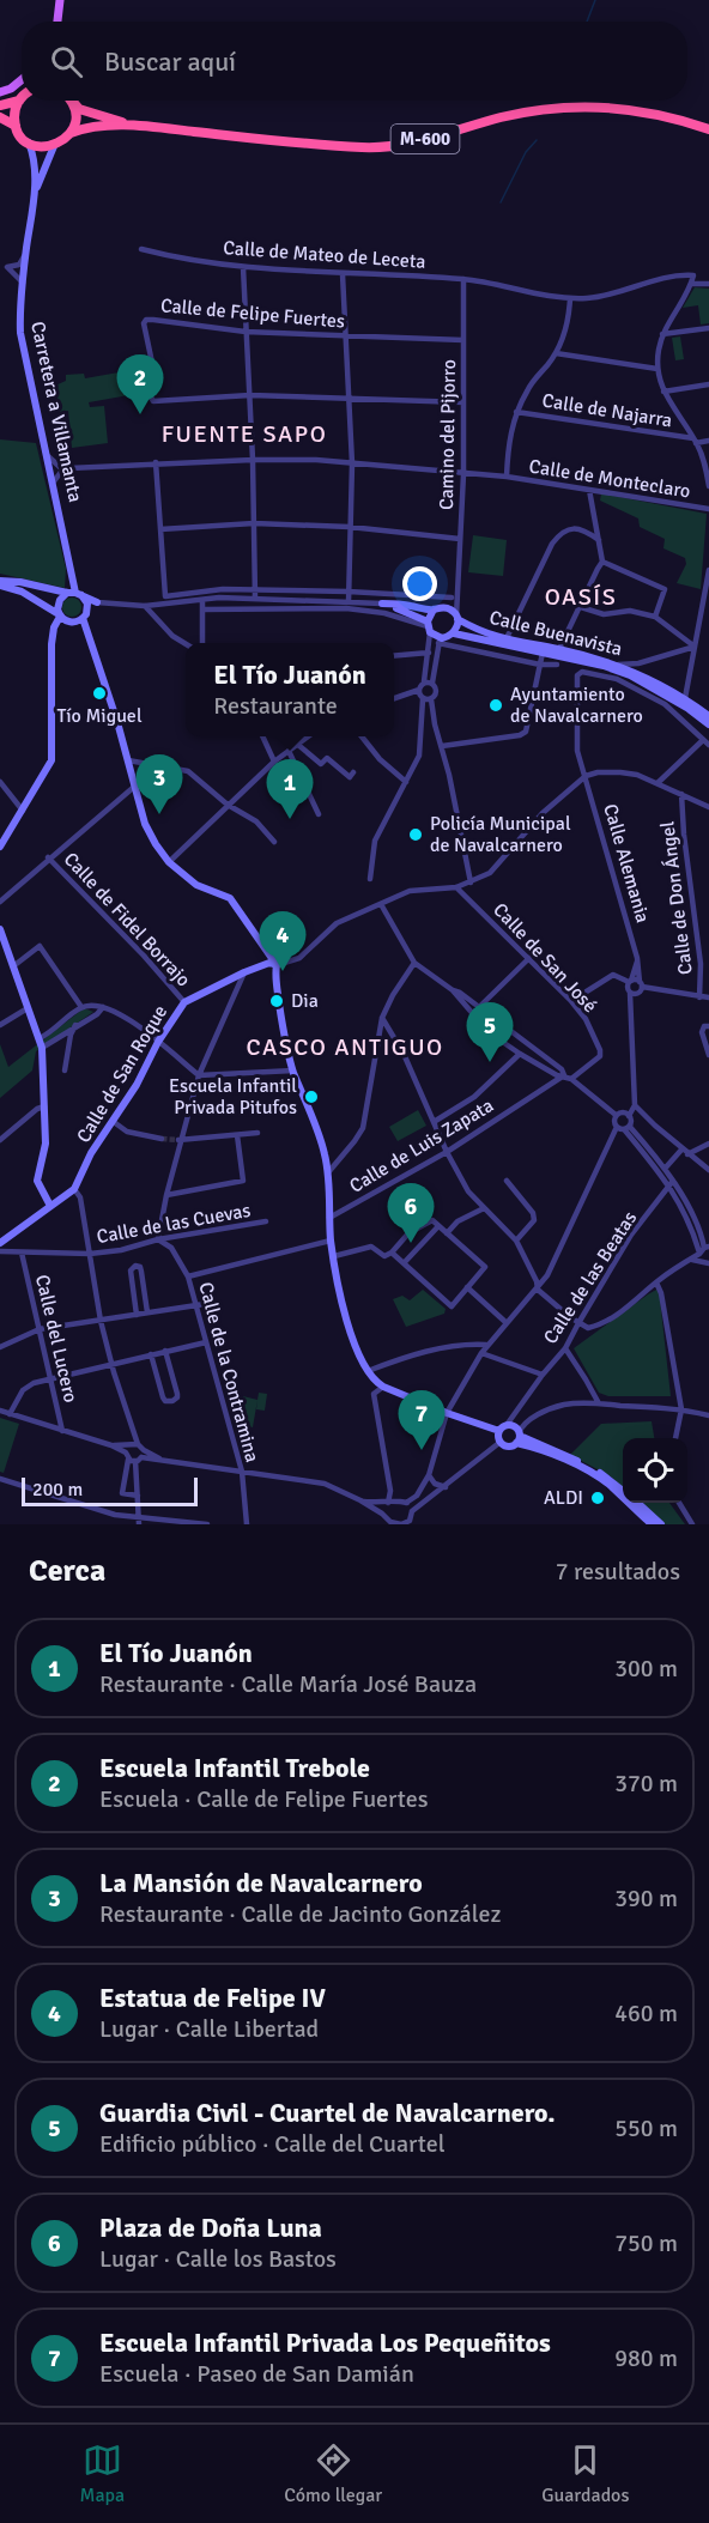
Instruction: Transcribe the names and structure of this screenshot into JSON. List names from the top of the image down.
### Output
{
  "streets": {
    "highway": ["M-600"],
    "street": [
      "Calle de Mateo de Leceta",
      "Calle de Felipe Fuertes",
      "Calle de Najarra",
      "Carretera a Villamanta",
      "Camino del Pijorro",
      "Calle de Monteclaro",
      "Calle Buenavista",
      "Calle Alemania",
      "Calle de Don Ángel",
      "Calle de Fidel Borrajo",
      "Calle de San José",
      "Calle de San Roque",
      "Calle de Luis Zapata",
      "Calle de las Cuevas",
      "Calle de las Beatas",
      "Calle del Lucero",
      "Calle de la Contramina"
    ]
  },
  "crossings": [
    ["Calle de Mateo de Leceta", "Camino del Pijorro"],
    ["Calle de Felipe Fuertes", "Camino del Pijorro"],
    ["Camino del Pijorro", "Calle de Monteclaro"],
    ["Camino del Pijorro", "Calle Buenavista"],
    ["Calle Buenavista", "Calle Alemania"],
    ["Calle de Fidel Borrajo", "Calle de San Roque"],
    ["Calle de las Cuevas", "Calle del Lucero"],
    ["Calle de las Cuevas", "Calle de la Contramina"]
  ],
  "districts": ["FUENTE SAPO", "OASÍS", "CASCO ANTIGUO"],
  "places": [
    "Tío Miguel",
    "Ayuntamiento de Navalcarnero",
    "Policía Municipal de Navalcarnero",
    "Dia",
    "Escuela Infantil Privada Pitufos",
    "ALDI"
  ],
  "scale_bar": "200 m",
  "page": {
    "search": "Buscar aquí",
    "pins": [
      "2",
      "3",
      "1",
      "4",
      "5",
      "6",
      "7"
    ],
    "popup": ["El Tío Juanón", "Restaurante"],
    "scale": "200 m",
    "heading": ["Cerca", "7 resultados"],
    "list": [
      {
        "mark": "1",
        "name": "El Tío Juanón",
        "note": "Restaurante · Calle María José Bauza",
        "value": "300 m"
      },
      {
        "mark": "2",
        "name": "Escuela Infantil Trebole",
        "note": "Escuela · Calle de Felipe Fuertes",
        "value": "370 m"
      },
      {
        "mark": "3",
        "name": "La Mansión de Navalcarnero",
        "note": "Restaurante · Calle de Jacinto González",
        "value": "390 m"
      },
      {
        "mark": "4",
        "name": "Estatua de Felipe IV",
        "note": "Lugar · Calle Libertad",
        "value": "460 m"
      },
      {
        "mark": "5",
        "name": "Guardia Civil - Cuartel de Navalcarnero.",
        "note": "Edificio público · Calle del Cuartel",
        "value": "550 m"
      },
      {
        "mark": "6",
        "name": "Plaza de Doña Luna",
        "note": "Lugar · Calle los Bastos",
        "value": "750 m"
      },
      {
        "mark": "7",
        "name": "Escuela Infantil Privada Los Pequeñitos",
        "note": "Escuela · Paseo de San Damián",
        "value": "980 m"
      }
    ],
    "nav": ["Mapa", "Cómo llegar", "Guardados"]
  }
}
